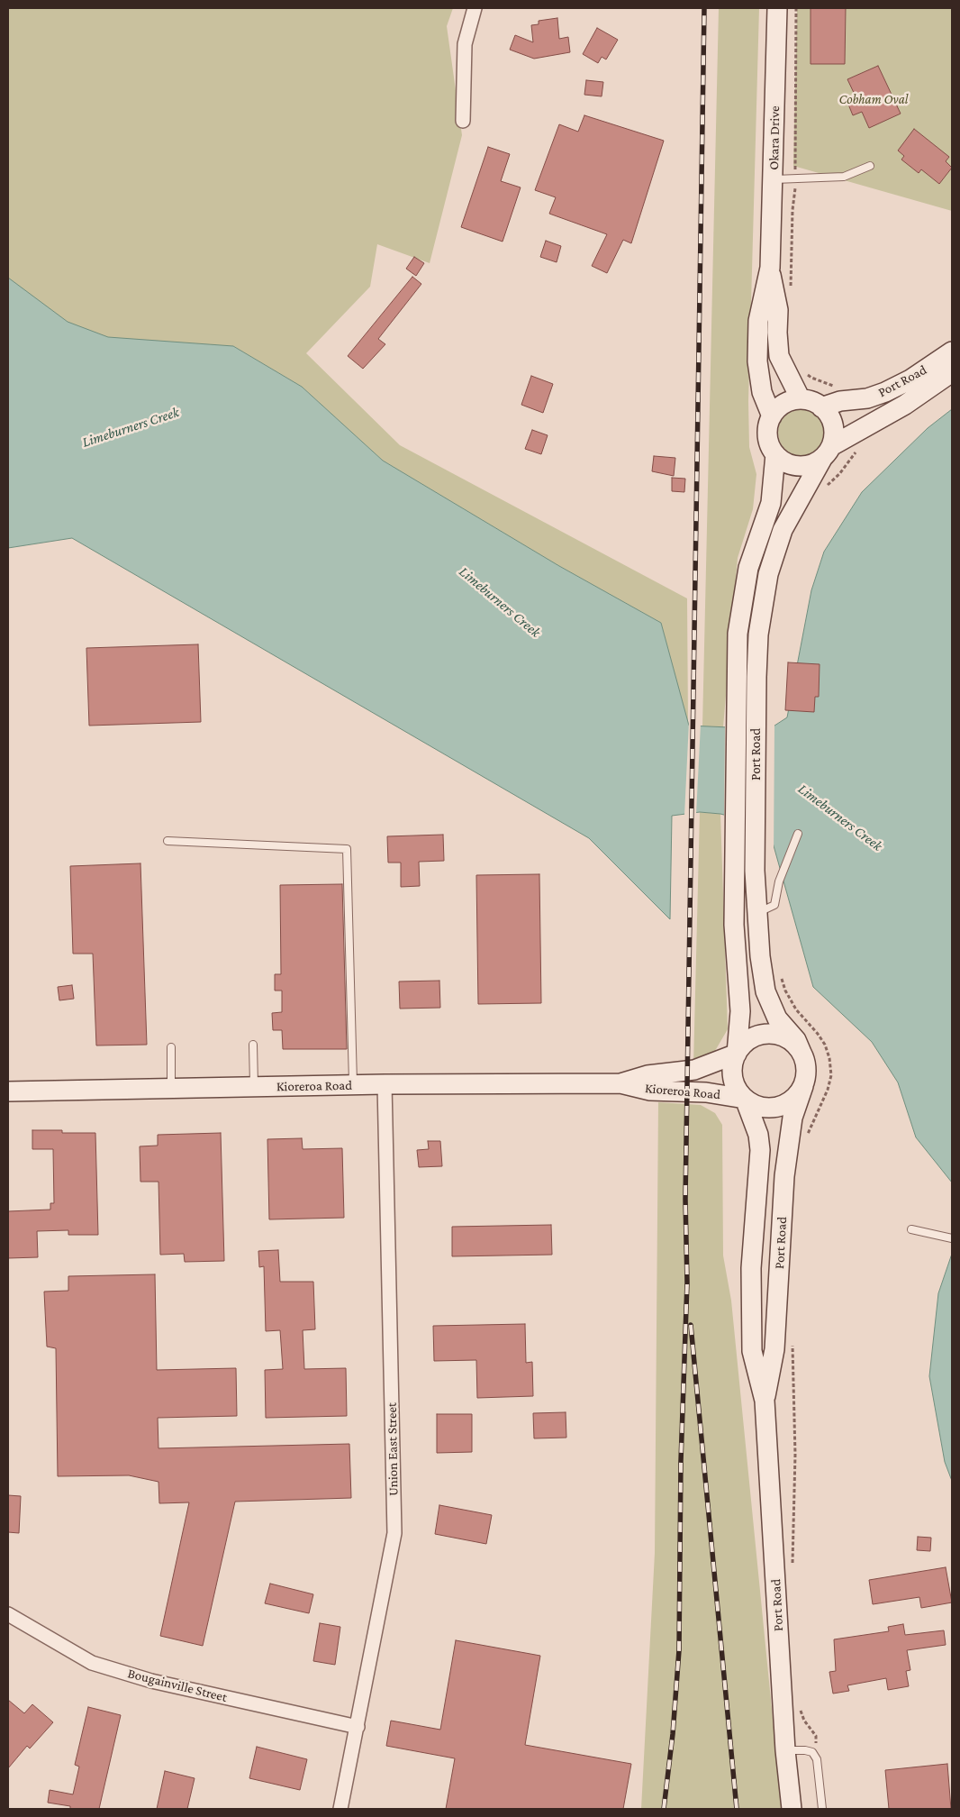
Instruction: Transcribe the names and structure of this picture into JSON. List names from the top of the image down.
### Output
{
  "streets": {
    "main road": ["Okara Drive", "Port Road", "Kioreroa Road"],
    "street": ["Union East Street", "Bougainville Street"]
  },
  "crossings": [
    ["Okara Drive", "Port Road"],
    ["Port Road", "Kioreroa Road"],
    ["Kioreroa Road", "Union East Street"],
    ["Union East Street", "Bougainville Street"]
  ],
  "water": ["Limeburners Creek"],
  "parks": ["Cobham Oval"]
}
